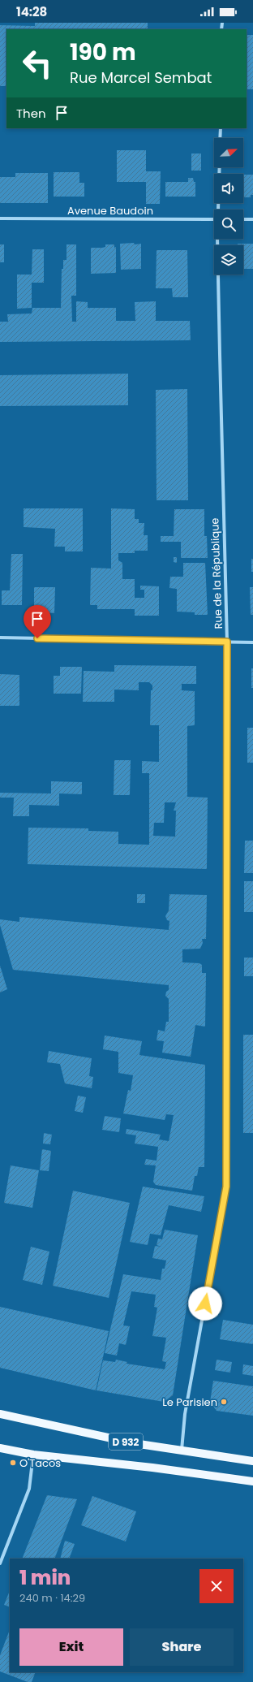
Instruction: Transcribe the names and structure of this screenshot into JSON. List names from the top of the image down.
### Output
{
  "streets": {
    "main road": ["D 932"],
    "street": ["Avenue Baudoin", "Rue de la République"]
  },
  "crossings": [
    ["Rue de la République", "D 932"]
  ],
  "places": ["Le Parisien", "O'Tacos"],
  "north": "top right",
  "page": {
    "status": "14:28",
    "turn": ["190 m", "Rue Marcel Sembat"],
    "then": "Then",
    "heading": ["1 min", "240 m · 14:29"],
    "buttons": ["Exit", "Share"]
  }
}
